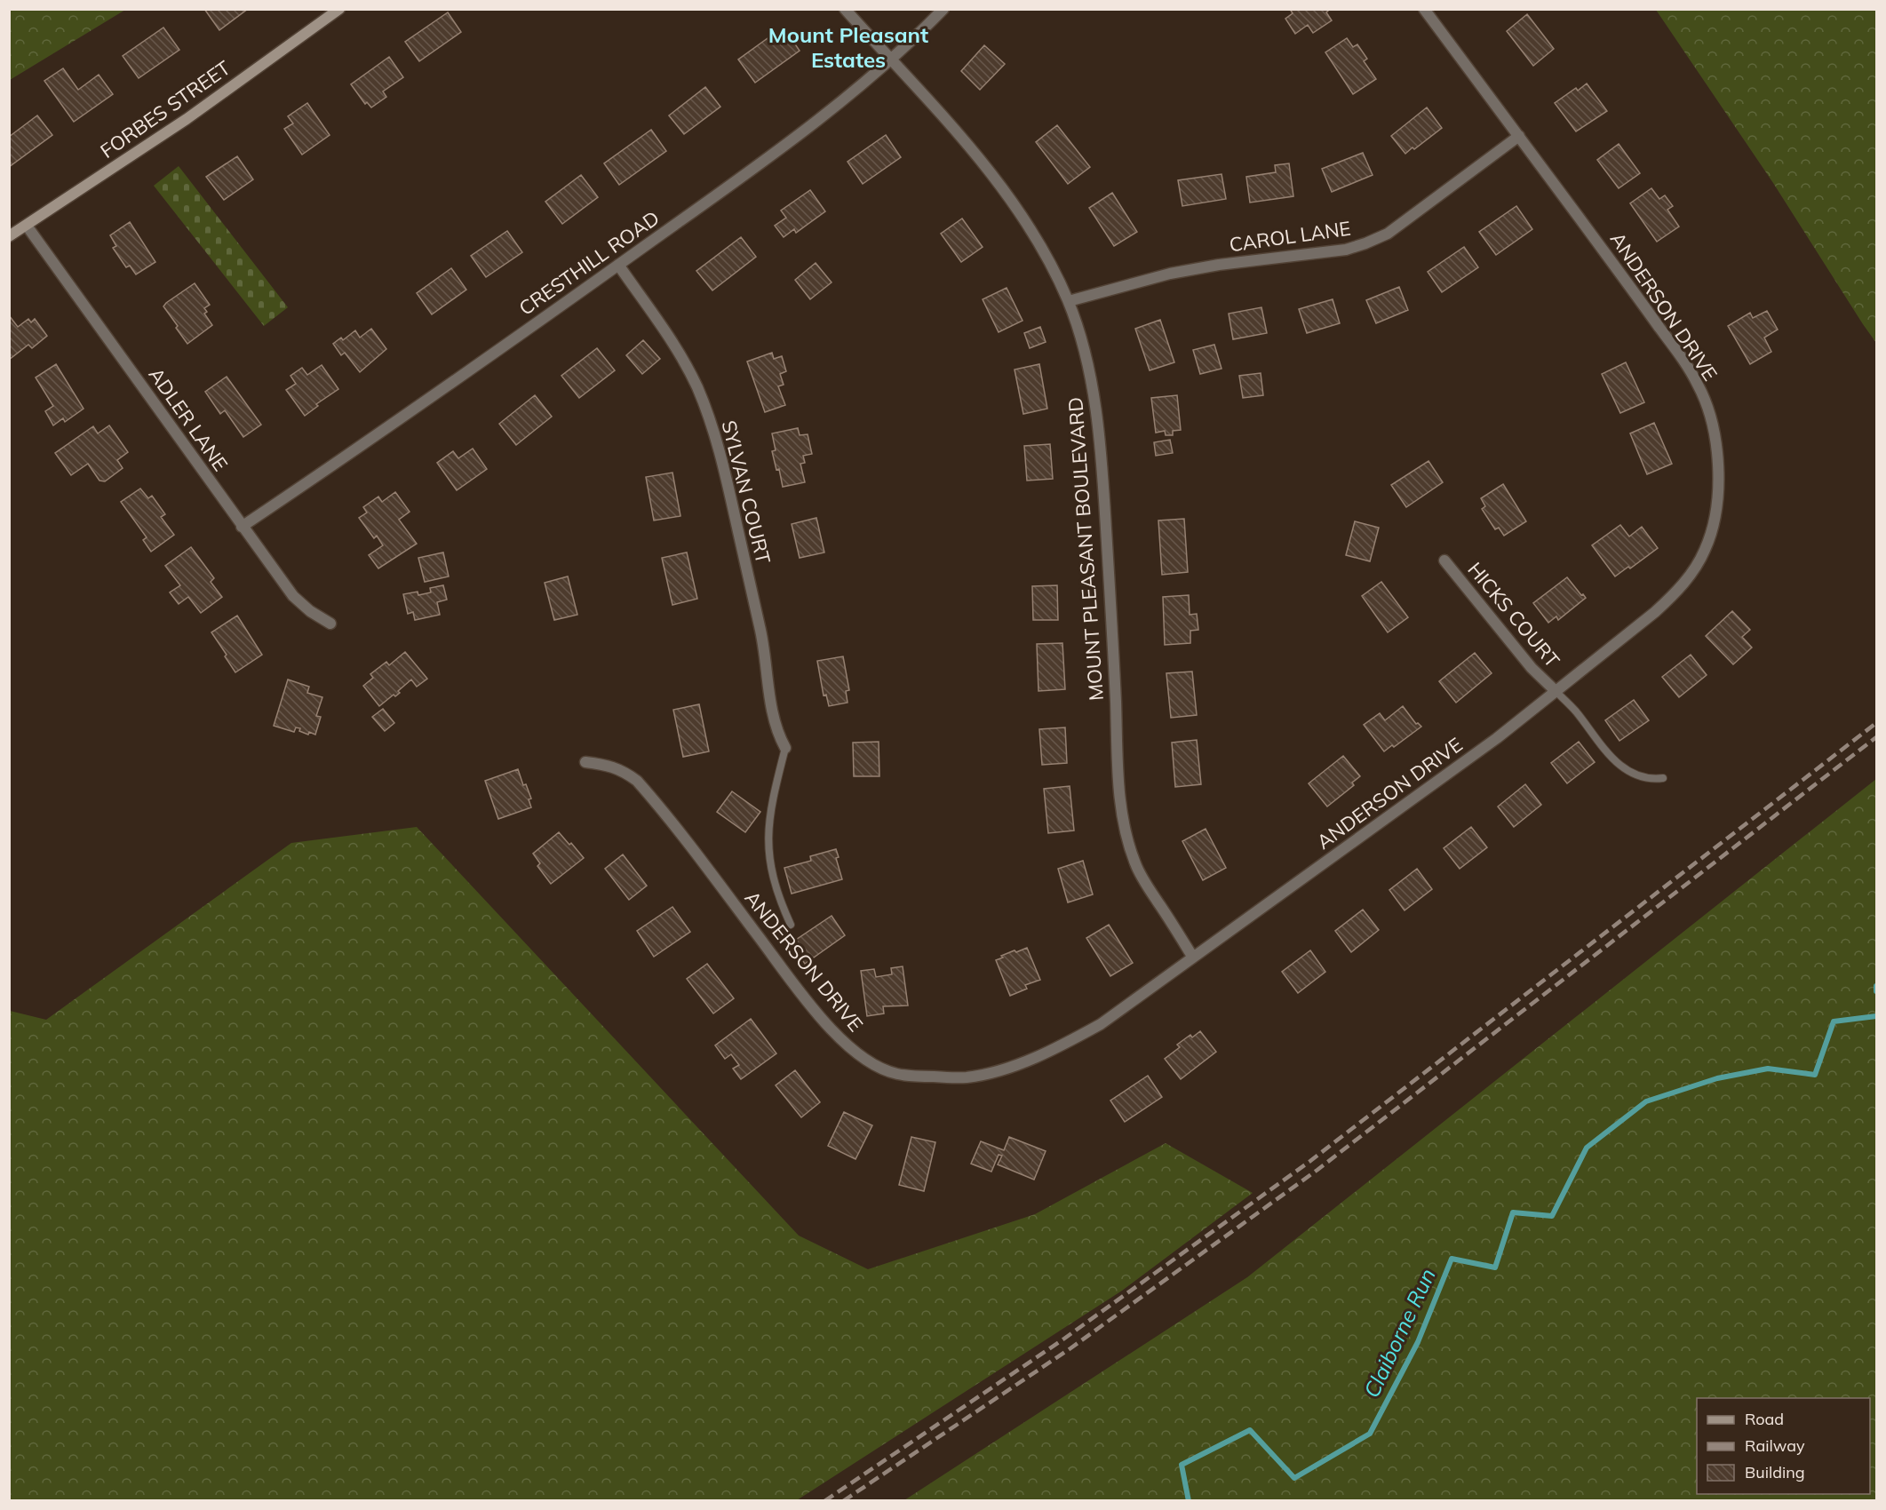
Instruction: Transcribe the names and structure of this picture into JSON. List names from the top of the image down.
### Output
{
  "streets": {
    "street": [
      "FORBES STREET",
      "CAROL LANE",
      "CRESTHILL ROAD",
      "ANDERSON DRIVE",
      "ADLER LANE",
      "SYLVAN COURT",
      "MOUNT PLEASANT BOULEVARD",
      "HICKS COURT"
    ]
  },
  "crossings": [
    ["FORBES STREET", "ADLER LANE"],
    ["CAROL LANE", "ANDERSON DRIVE"],
    ["CAROL LANE", "MOUNT PLEASANT BOULEVARD"],
    ["CRESTHILL ROAD", "ADLER LANE"],
    ["CRESTHILL ROAD", "SYLVAN COURT"],
    ["CRESTHILL ROAD", "MOUNT PLEASANT BOULEVARD"],
    ["ANDERSON DRIVE", "MOUNT PLEASANT BOULEVARD"],
    ["ANDERSON DRIVE", "HICKS COURT"]
  ],
  "districts": ["Mount Pleasant Estates"],
  "water": ["Claiborne Run"],
  "legend": ["Road", "Railway", "Building"]
}
